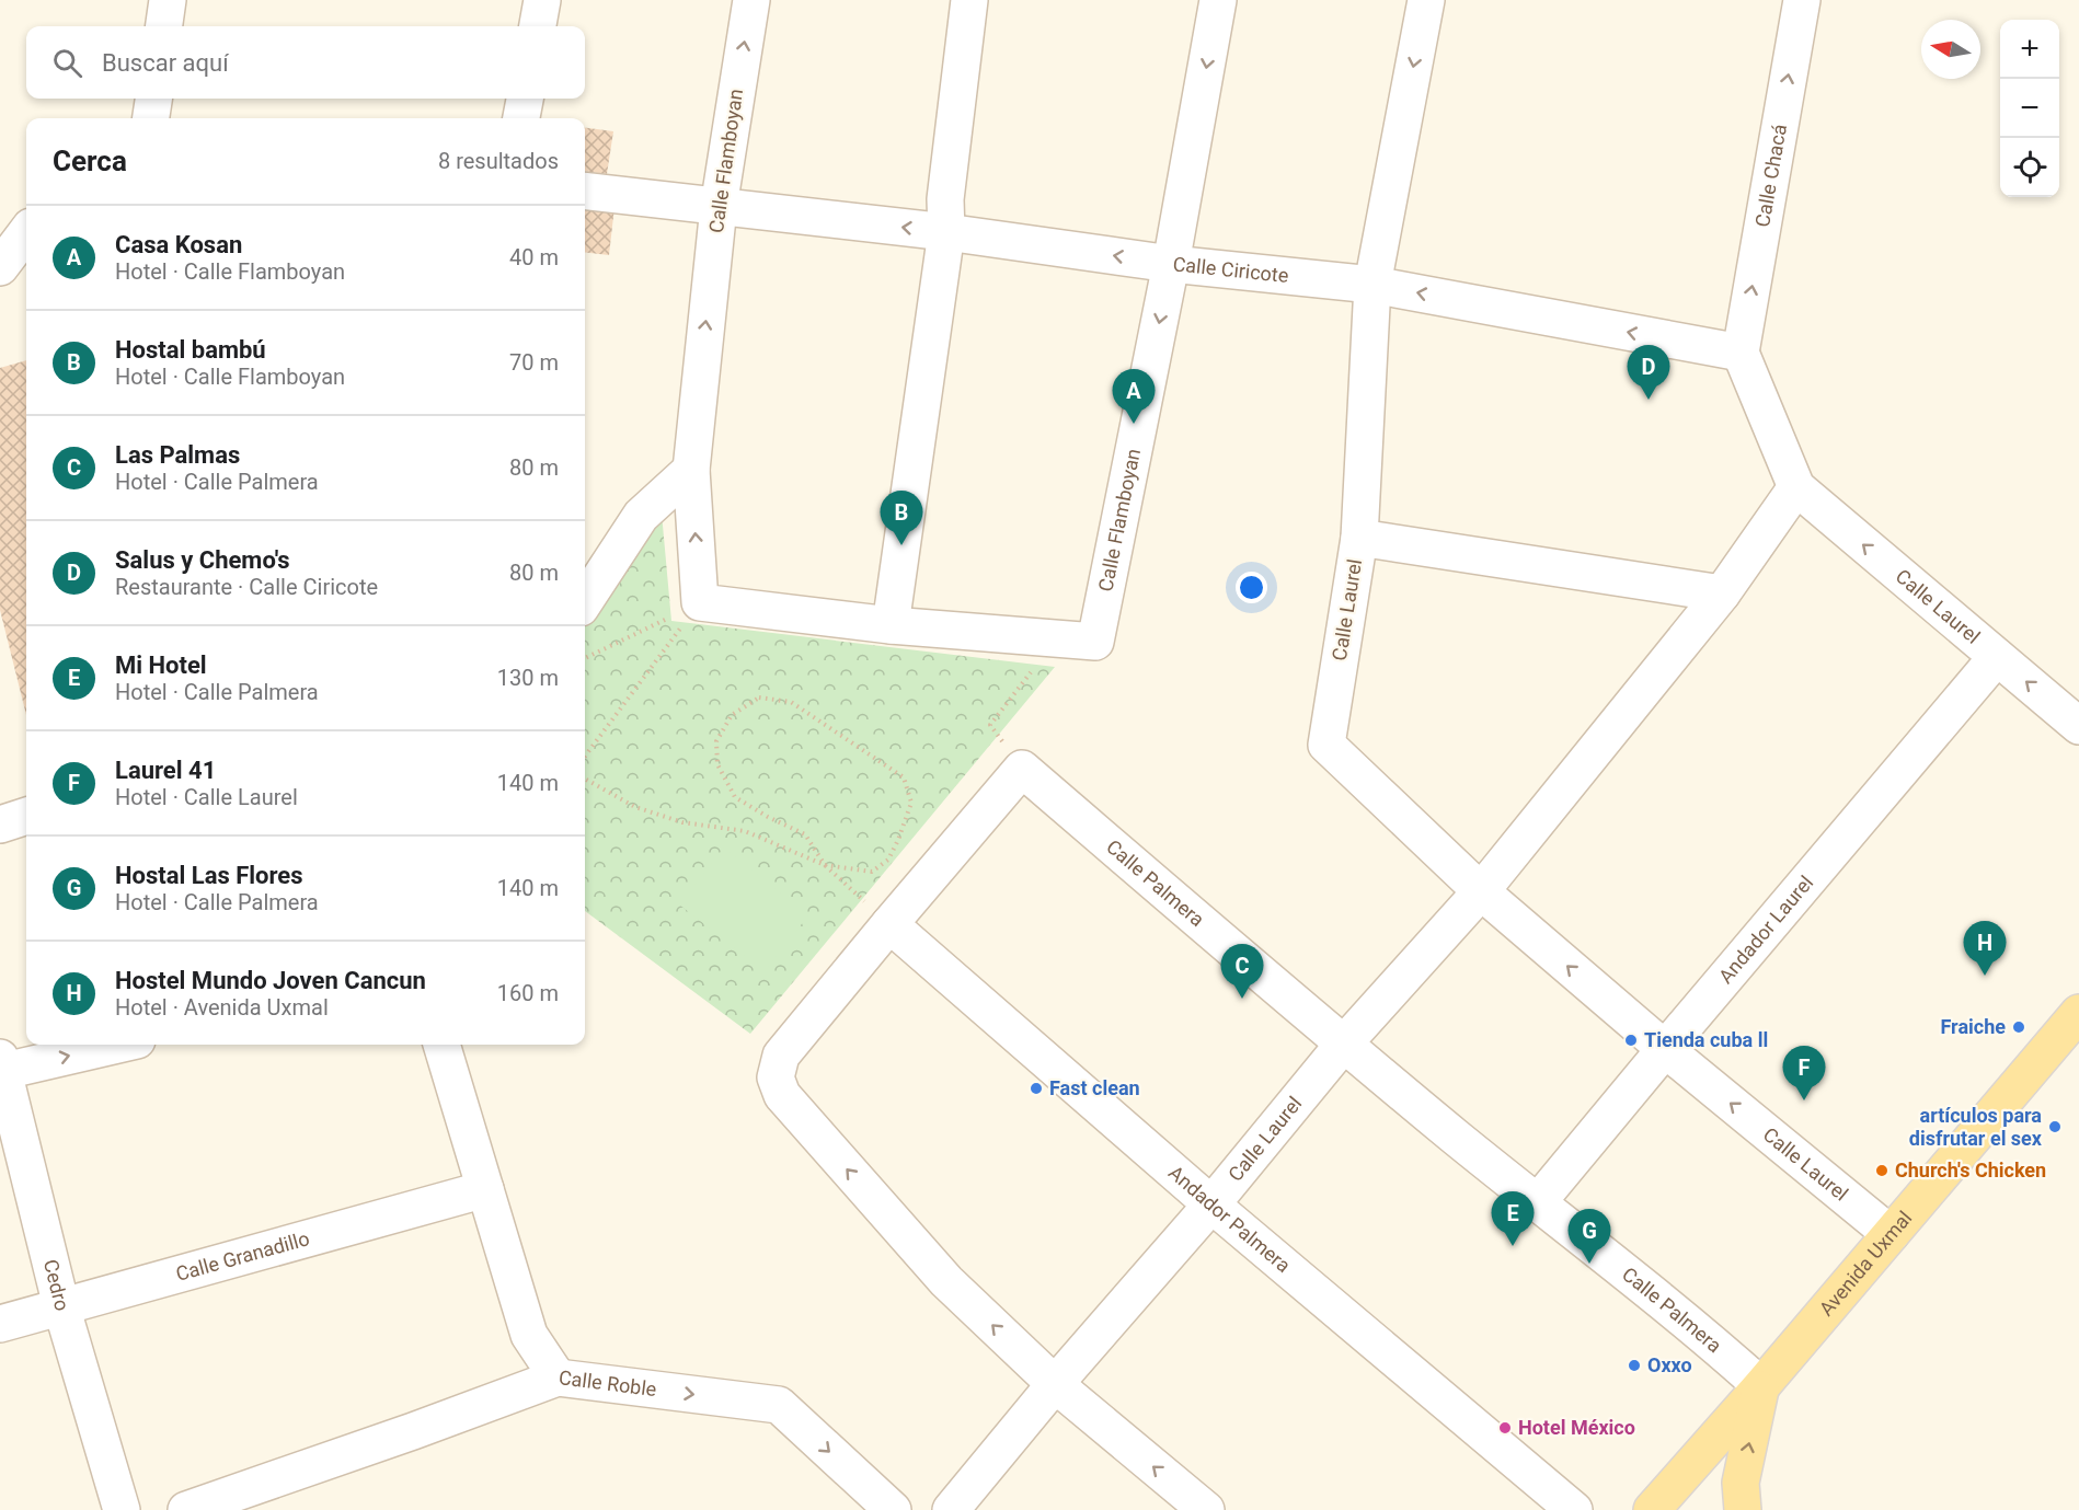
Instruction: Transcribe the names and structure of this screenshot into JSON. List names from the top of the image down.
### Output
{
  "streets": {
    "main road": ["Avenida Uxmal"],
    "street": [
      "Calle Flamboyan",
      "Calle Chacá",
      "Calle Ciricote",
      "Calle Laurel",
      "Calle Palmera",
      "Andador Laurel",
      "Andador Palmera",
      "Calle Granadillo",
      "Cedro",
      "Calle Roble"
    ]
  },
  "crossings": [
    ["Calle Flamboyan", "Calle Ciricote"],
    ["Calle Chacá", "Calle Ciricote"],
    ["Calle Chacá", "Calle Laurel"],
    ["Calle Ciricote", "Calle Laurel"],
    ["Calle Laurel", "Calle Palmera"],
    ["Calle Laurel", "Andador Laurel"],
    ["Calle Laurel", "Andador Palmera"],
    ["Calle Laurel", "Avenida Uxmal"],
    ["Calle Palmera", "Andador Laurel"],
    ["Calle Palmera", "Avenida Uxmal"],
    ["Calle Granadillo", "Cedro"]
  ],
  "one_way": ["Calle Chacá", "Calle Ciricote", "Calle Roble"],
  "places": [
    "Fraiche",
    "Tienda cuba ll",
    "Fast clean",
    "artículos para disfrutar el sex",
    "Church's Chicken",
    "Oxxo",
    "Hotel México"
  ],
  "north": "left",
  "page": {
    "map_buttons": ["+", "−"],
    "search": "Buscar aquí",
    "heading": ["Cerca", "8 resultados"],
    "list": [
      {
        "mark": "A",
        "name": "Casa Kosan",
        "note": "Hotel · Calle Flamboyan",
        "value": "40 m"
      },
      {
        "mark": "B",
        "name": "Hostal bambú",
        "note": "Hotel · Calle Flamboyan",
        "value": "70 m"
      },
      {
        "mark": "C",
        "name": "Las Palmas",
        "note": "Hotel · Calle Palmera",
        "value": "80 m"
      },
      {
        "mark": "D",
        "name": "Salus y Chemo's",
        "note": "Restaurante · Calle Ciricote",
        "value": "80 m"
      },
      {
        "mark": "E",
        "name": "Mi Hotel",
        "note": "Hotel · Calle Palmera",
        "value": "130 m"
      },
      {
        "mark": "F",
        "name": "Laurel 41",
        "note": "Hotel · Calle Laurel",
        "value": "140 m"
      },
      {
        "mark": "G",
        "name": "Hostal Las Flores",
        "note": "Hotel · Calle Palmera",
        "value": "140 m"
      },
      {
        "mark": "H",
        "name": "Hostel Mundo Joven Cancun",
        "note": "Hotel · Avenida Uxmal",
        "value": "160 m"
      }
    ],
    "pins": [
      "D",
      "A",
      "B",
      "H",
      "C",
      "F",
      "E",
      "G"
    ]
  }
}
